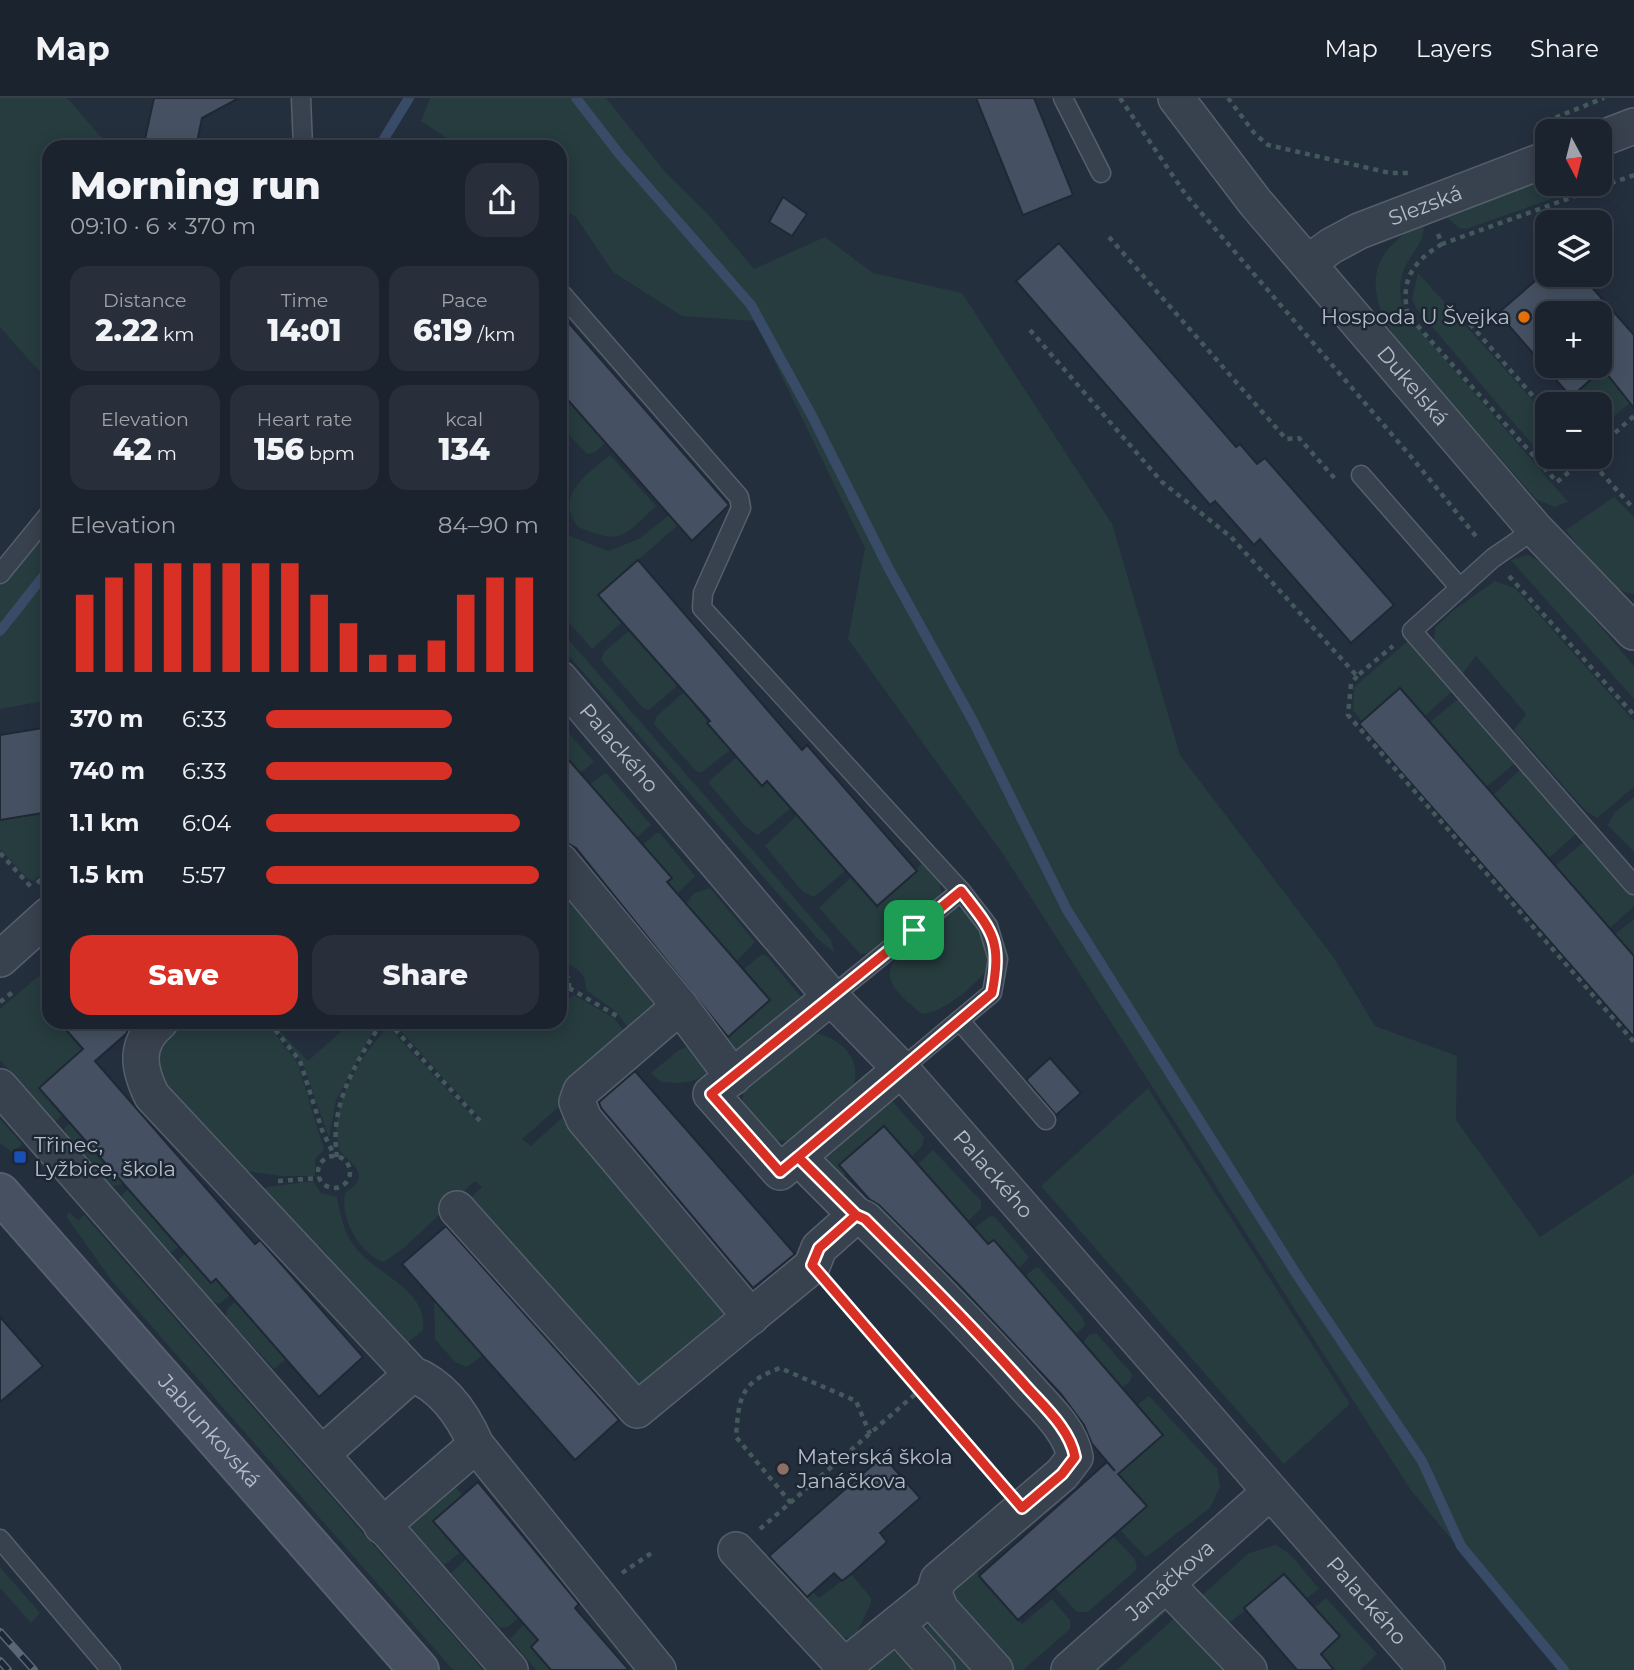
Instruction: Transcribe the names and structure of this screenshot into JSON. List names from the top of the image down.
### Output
{
  "streets": {
    "main road": ["Jablunkovská"],
    "street": [
      "Slezská",
      "Dukelská",
      "Palackého",
      "Janáčkova"
    ]
  },
  "crossings": [
    ["Slezská", "Dukelská"],
    ["Palackého", "Janáčkova"]
  ],
  "places": {
    "other": ["Hospoda U Švejka", "Materská škola Janáčkova"],
    "transit": ["Třinec, Lyžbice, škola"]
  },
  "north": "bottom",
  "page": {
    "header": "Map",
    "nav": ["Map", "Layers", "Share"],
    "map_buttons": ["+", "−"],
    "heading": ["Morning run", "09:10 · 6 × 370 m"],
    "stats": [
      ["Distance", "2.22 km"],
      ["Time", "14:01"],
      ["Pace", "6:19 /km"],
      ["Elevation", "42 m"],
      ["Heart rate", "156 bpm"],
      ["kcal", "134"]
    ],
    "chart": ["Elevation", "84–90 m"],
    "list": [
      {
        "name": "370 m",
        "note": "6:33"
      },
      {
        "name": "740 m",
        "note": "6:33"
      },
      {
        "name": "1.1 km",
        "note": "6:04"
      },
      {
        "name": "1.5 km",
        "note": "5:57"
      }
    ],
    "buttons": ["Save", "Share"]
  }
}
